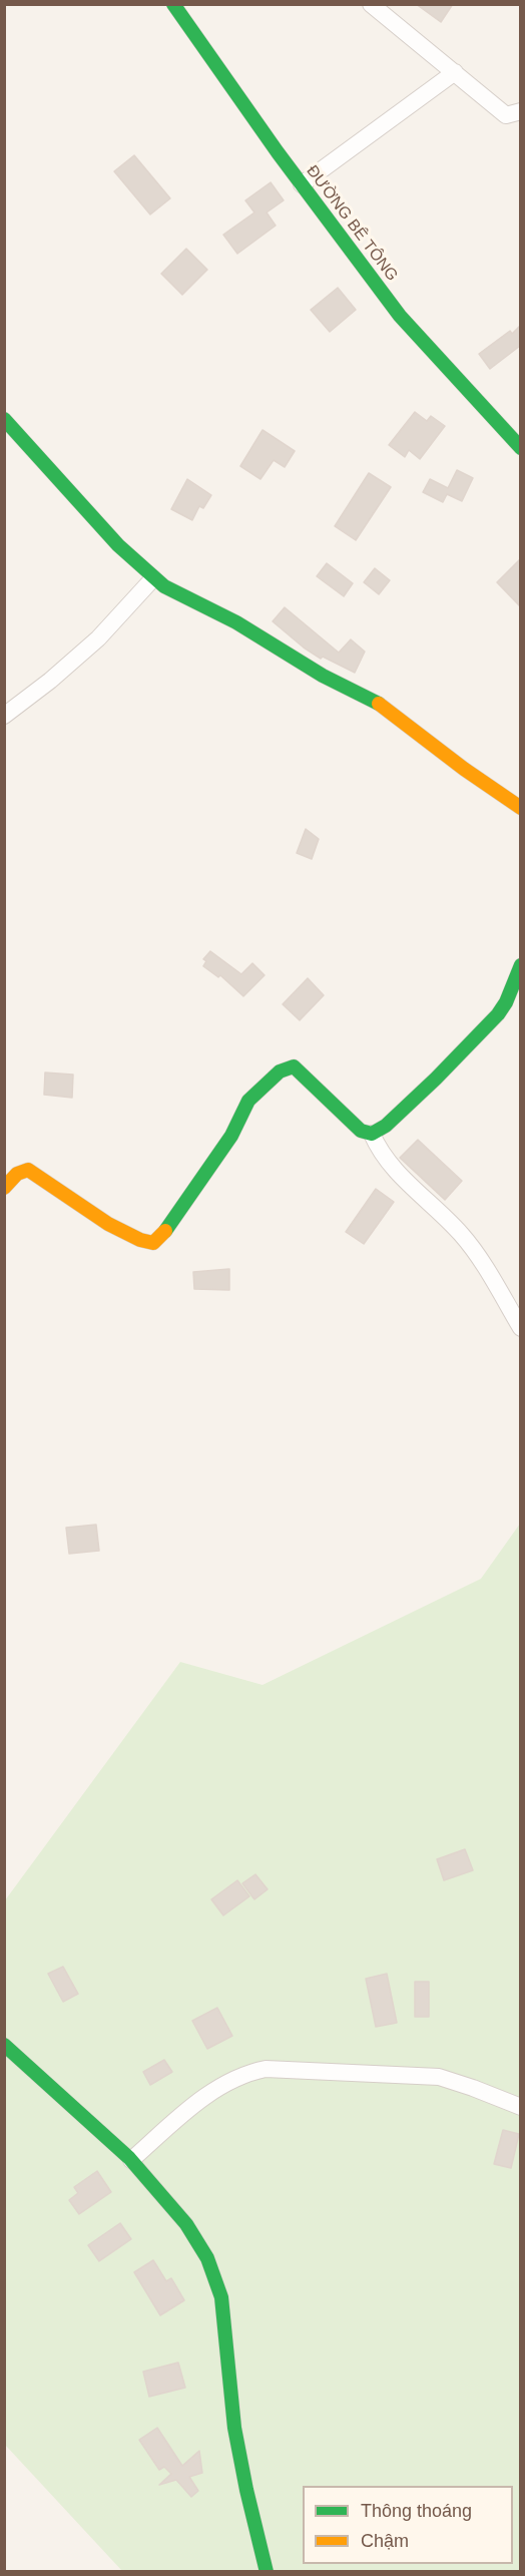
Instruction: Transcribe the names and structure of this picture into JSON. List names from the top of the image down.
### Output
{
  "streets": {
    "street": ["ĐƯỜNG BÊ TÔNG"]
  },
  "legend": ["Thông thoáng", "Chậm"]
}
